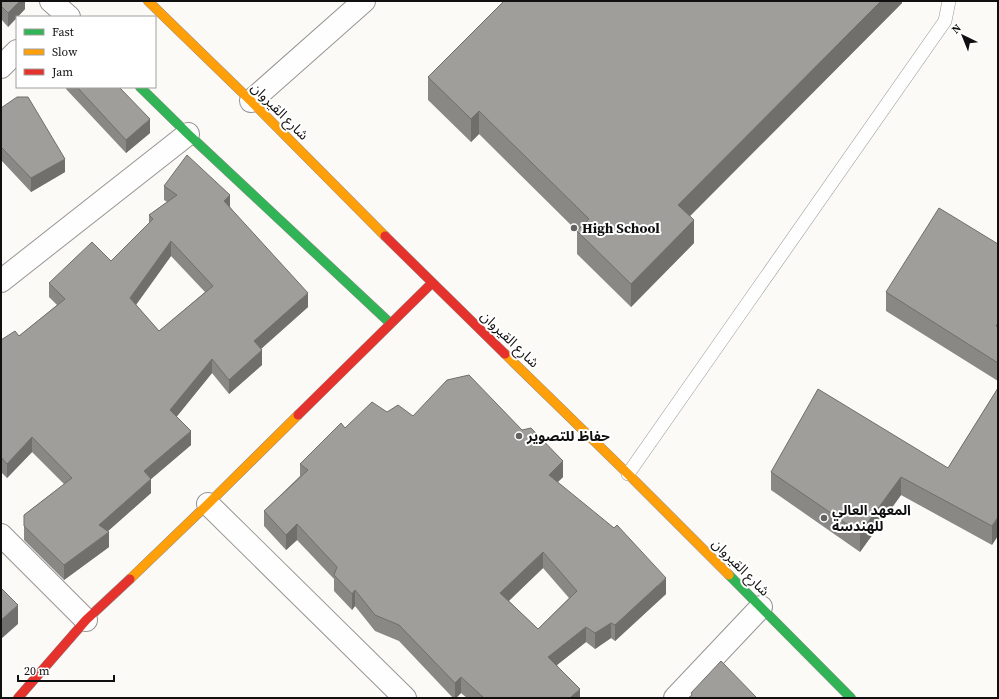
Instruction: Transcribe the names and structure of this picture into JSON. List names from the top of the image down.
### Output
{
  "streets": {
    "main road": ["شارع القيروان"]
  },
  "places": ["High School", "حفاظ للتصوير", "المعهد العالي للهندسة"],
  "legend": ["Fast", "Slow", "Jam"],
  "scale_bar": "20 m",
  "north": "top left"
}
